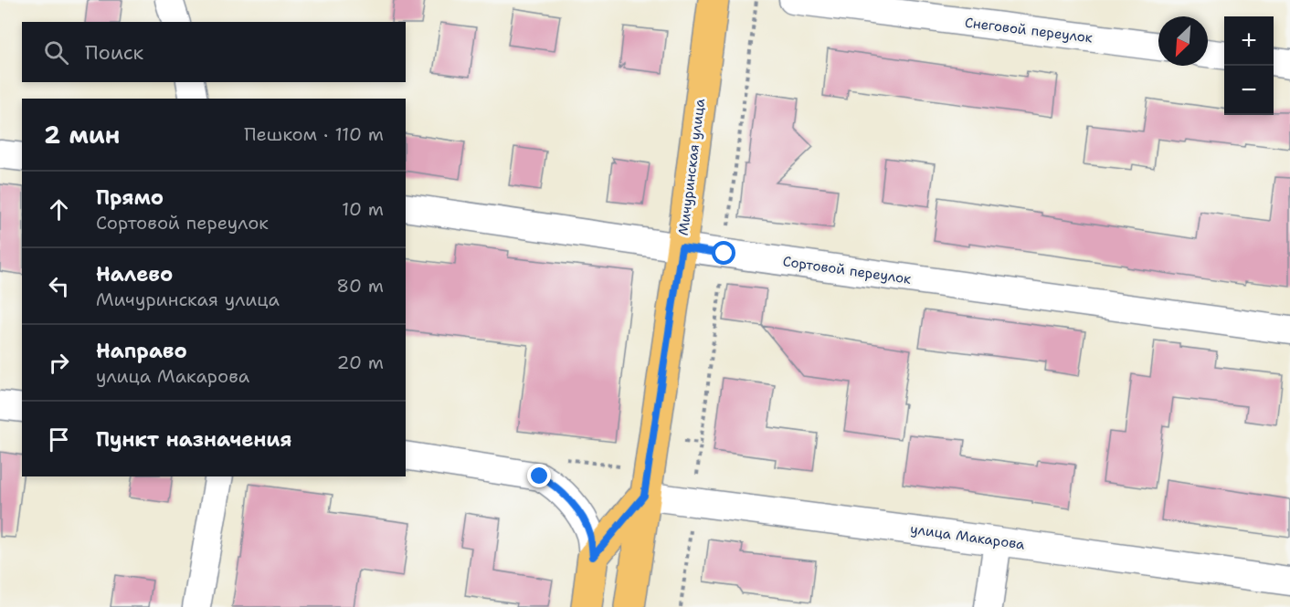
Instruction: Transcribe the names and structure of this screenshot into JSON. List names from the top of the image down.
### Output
{
  "streets": {
    "main road": ["Мичуринская улица"],
    "street": ["Снеговой переулок", "Сортовой переулок", "улица Макарова"]
  },
  "crossings": [
    ["Мичуринская улица", "Сортовой переулок"],
    ["Мичуринская улица", "улица Макарова"]
  ],
  "north": "bottom left",
  "page": {
    "map_buttons": ["+", "−"],
    "search": "Поиск",
    "heading": ["2 мин", "Пешком · 110 m"],
    "list": [
      ["Прямо", "Сортовой переулок", "10 m"],
      ["Налево", "Мичуринская улица", "80 m"],
      ["Направо", "улица Макарова", "20 m"],
      "Пункт назначения"
    ]
  }
}
